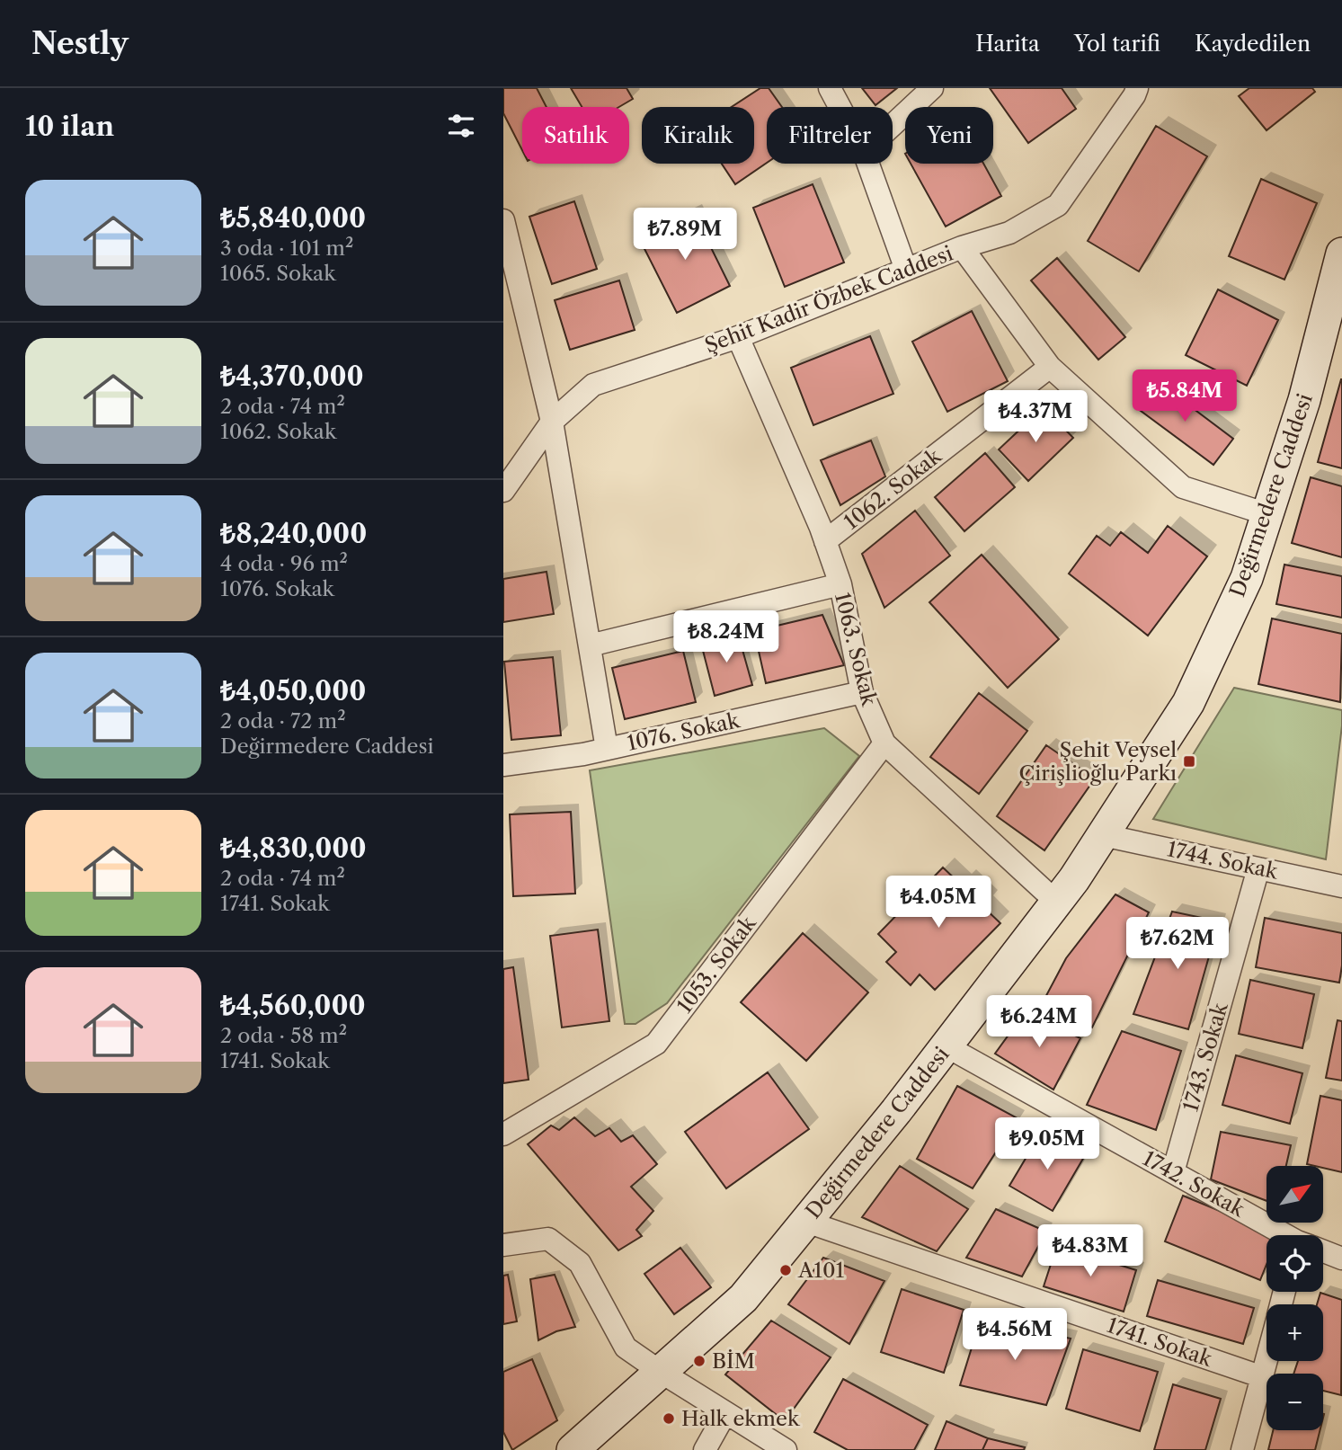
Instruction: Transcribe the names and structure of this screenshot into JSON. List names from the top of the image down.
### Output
{
  "streets": {
    "street": [
      "Şehit Kadir Özbek Caddesi",
      "1062. Sokak",
      "Değirmedere Caddesi",
      "1063. Sokak",
      "1076. Sokak",
      "1744. Sokak",
      "1053. Sokak",
      "1743. Sokak",
      "1742. Sokak",
      "1741. Sokak"
    ]
  },
  "crossings": [
    ["Şehit Kadir Özbek Caddesi", "1063. Sokak"],
    ["1062. Sokak", "1063. Sokak"],
    ["Değirmedere Caddesi", "1063. Sokak"],
    ["Değirmedere Caddesi", "1744. Sokak"],
    ["Değirmedere Caddesi", "1742. Sokak"],
    ["Değirmedere Caddesi", "1741. Sokak"],
    ["1063. Sokak", "1076. Sokak"],
    ["1063. Sokak", "1053. Sokak"],
    ["1744. Sokak", "1743. Sokak"],
    ["1743. Sokak", "1742. Sokak"]
  ],
  "places": {
    "transit": ["Şehit Veysel Çirişlioğlu Parkı"],
    "other": ["A101", "BİM", "Halk ekmek"]
  },
  "north": "top right",
  "page": {
    "header": "Nestly",
    "nav": ["Harita", "Yol tarifi", "Kaydedilen"],
    "heading": "10 ilan",
    "chip": [
      "Satılık",
      "Kiralık",
      "Filtreler",
      "Yeni"
    ],
    "list": [
      {
        "name": "₺5,840,000",
        "note": "3 oda · 101 m² · 1065. Sokak"
      },
      {
        "name": "₺4,370,000",
        "note": "2 oda · 74 m² · 1062. Sokak"
      },
      {
        "name": "₺8,240,000",
        "note": "4 oda · 96 m² · 1076. Sokak"
      },
      {
        "name": "₺4,050,000",
        "note": "2 oda · 72 m² · Değirmedere Caddesi"
      },
      {
        "name": "₺4,830,000",
        "note": "2 oda · 74 m² · 1741. Sokak"
      },
      {
        "name": "₺4,560,000",
        "note": "2 oda · 58 m² · 1741. Sokak"
      }
    ],
    "price": [
      "₺7.89M",
      "₺5.84M",
      "₺4.37M",
      "₺8.24M",
      "₺4.05M",
      "₺7.62M",
      "₺6.24M",
      "₺9.05M",
      "₺4.83M",
      "₺4.56M"
    ],
    "map_buttons": ["+", "−"]
  }
}
